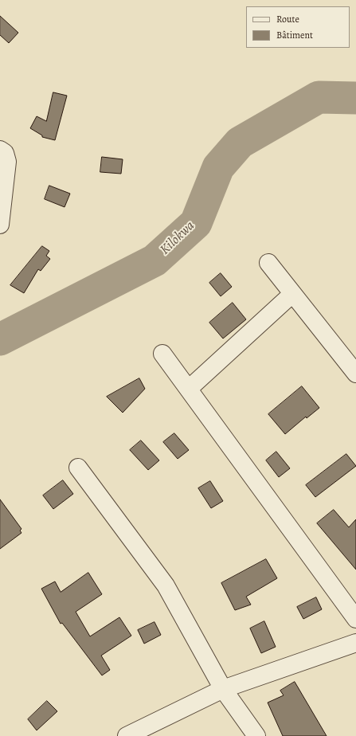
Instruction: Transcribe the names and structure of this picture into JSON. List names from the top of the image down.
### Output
{
  "water": ["Kilokwa"],
  "legend": ["Route", "Bâtiment"]
}
